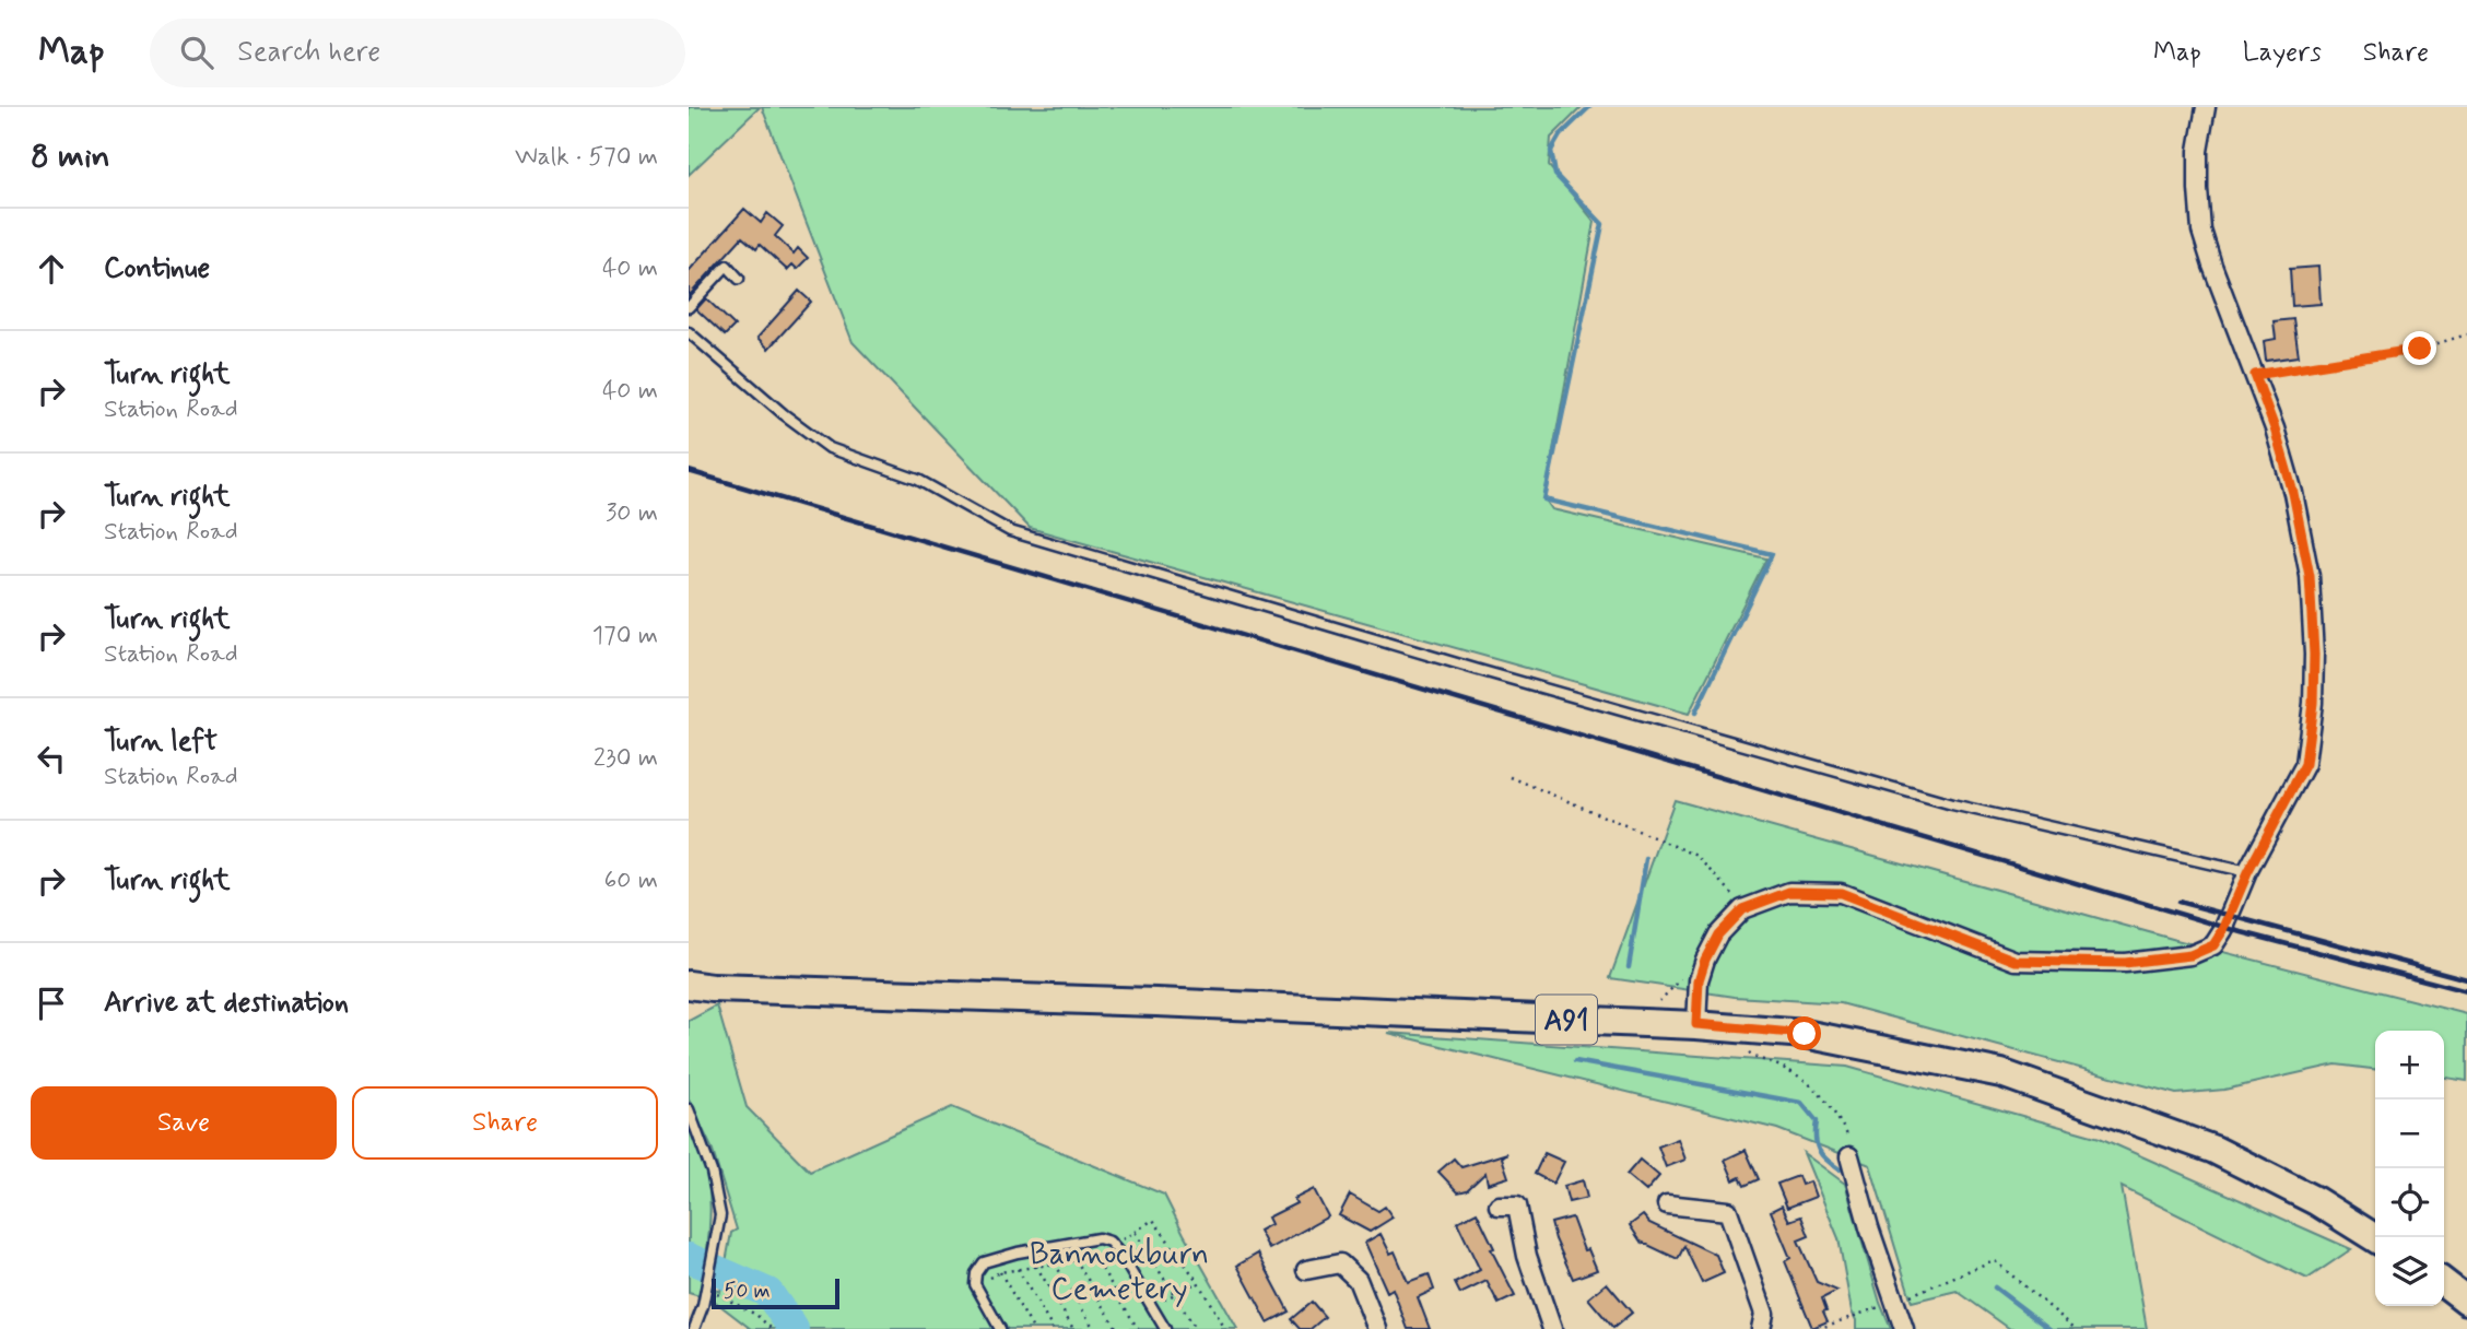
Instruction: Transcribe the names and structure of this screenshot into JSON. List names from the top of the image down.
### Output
{
  "streets": {
    "main road": ["A91"]
  },
  "parks": ["Bannockburn Cemetery"],
  "scale_bar": "50 m",
  "page": {
    "header": "Map",
    "search": "Search here",
    "nav": ["Map", "Layers", "Share"],
    "heading": ["8 min", "Walk · 570 m"],
    "list": [
      ["Continue", "40 m"],
      ["Turn right", "Station Road", "40 m"],
      ["Turn right", "Station Road", "30 m"],
      ["Turn right", "Station Road", "170 m"],
      ["Turn left", "Station Road", "230 m"],
      ["Turn right", "60 m"],
      "Arrive at destination"
    ],
    "map_buttons": ["+", "−"],
    "buttons": ["Save", "Share"],
    "scale": "50 m"
  }
}
